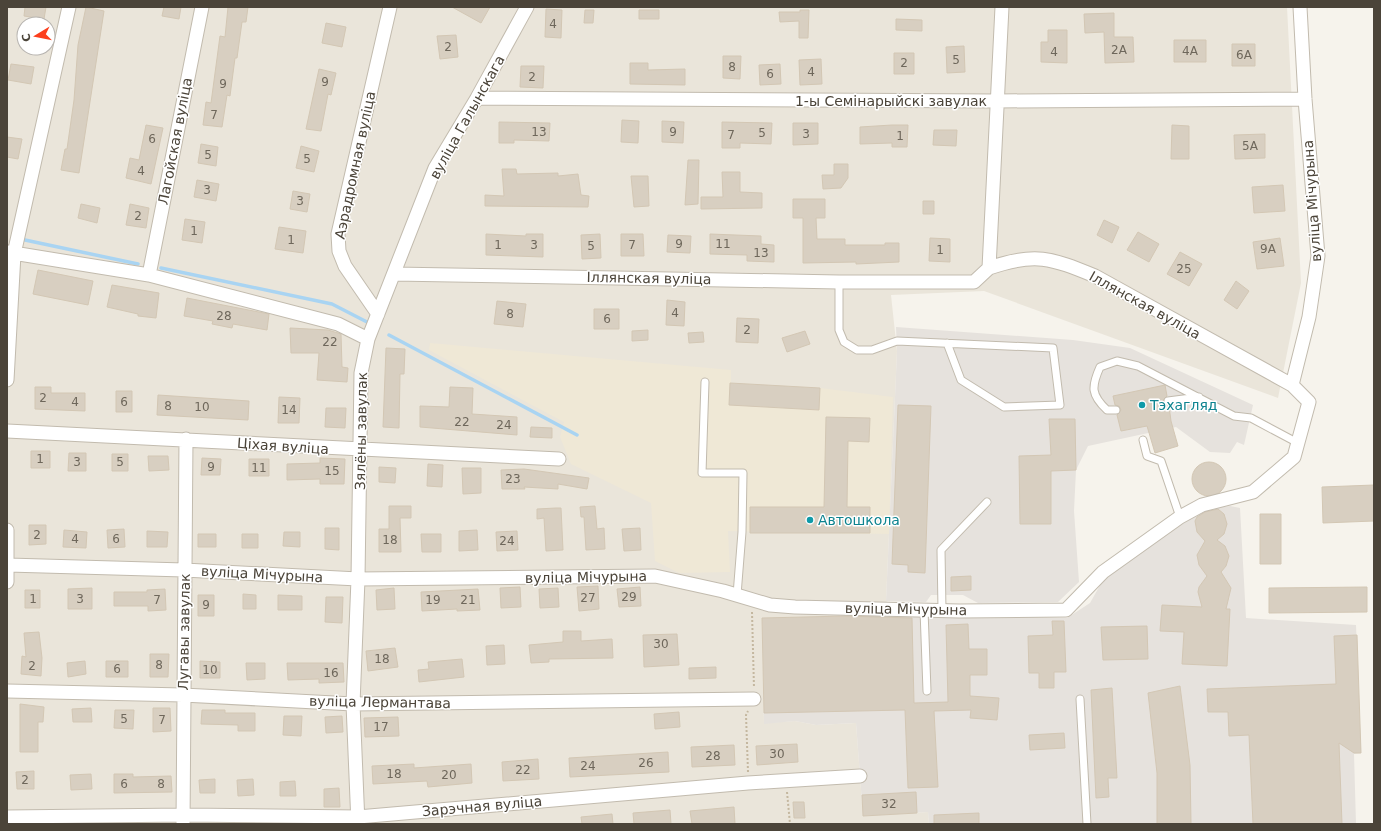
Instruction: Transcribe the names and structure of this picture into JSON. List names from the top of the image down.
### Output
{
  "streets": {
    "street": [
      "1-ы Семінарыйскі завулак",
      "вуліца Галынскага",
      "Лагойская вуліца",
      "Аэрадромная вуліца",
      "вуліца Мічурына",
      "Іллянская вуліца",
      "Зялёны завулак",
      "Ціхая вуліца",
      "Лугавы завулак",
      "вуліца Лермантава",
      "Зарэчная вуліца"
    ]
  },
  "crossings": [
    ["1-ы Семінарыйскі завулак", "вуліца Галынскага"],
    ["1-ы Семінарыйскі завулак", "вуліца Мічурына"],
    ["вуліца Галынскага", "Іллянская вуліца"],
    ["вуліца Мічурына", "Іллянская вуліца"],
    ["вуліца Мічурына", "Зялёны завулак"],
    ["вуліца Мічурына", "Лугавы завулак"],
    ["Зялёны завулак", "Ціхая вуліца"],
    ["Зялёны завулак", "вуліца Лермантава"],
    ["Зялёны завулак", "Зарэчная вуліца"],
    ["Ціхая вуліца", "Лугавы завулак"],
    ["Лугавы завулак", "вуліца Лермантава"],
    ["Лугавы завулак", "Зарэчная вуліца"]
  ],
  "places": ["Тэхагляд", "Автошкола"],
  "house_numbers": [
    "4",
    "2",
    "2А",
    "4А",
    "4",
    "6А",
    "5",
    "2",
    "8",
    "4",
    "6",
    "2",
    "9",
    "9",
    "7",
    "13",
    "9",
    "5",
    "3",
    "7",
    "1",
    "6",
    "5А",
    "5",
    "5",
    "4",
    "3",
    "3",
    "2",
    "1",
    "1",
    "9",
    "11",
    "1",
    "3",
    "7",
    "5",
    "9А",
    "1",
    "13",
    "25",
    "4",
    "8",
    "28",
    "6",
    "2",
    "22",
    "2",
    "4",
    "6",
    "8",
    "10",
    "14",
    "22",
    "24",
    "1",
    "3",
    "5",
    "9",
    "11",
    "15",
    "23",
    "2",
    "4",
    "6",
    "18",
    "24",
    "29",
    "27",
    "1",
    "3",
    "7",
    "19",
    "21",
    "9",
    "30",
    "18",
    "8",
    "2",
    "6",
    "10",
    "16",
    "5",
    "7",
    "17",
    "30",
    "28",
    "26",
    "24",
    "22",
    "18",
    "20",
    "2",
    "6",
    "8",
    "32"
  ],
  "north": "left"
}
